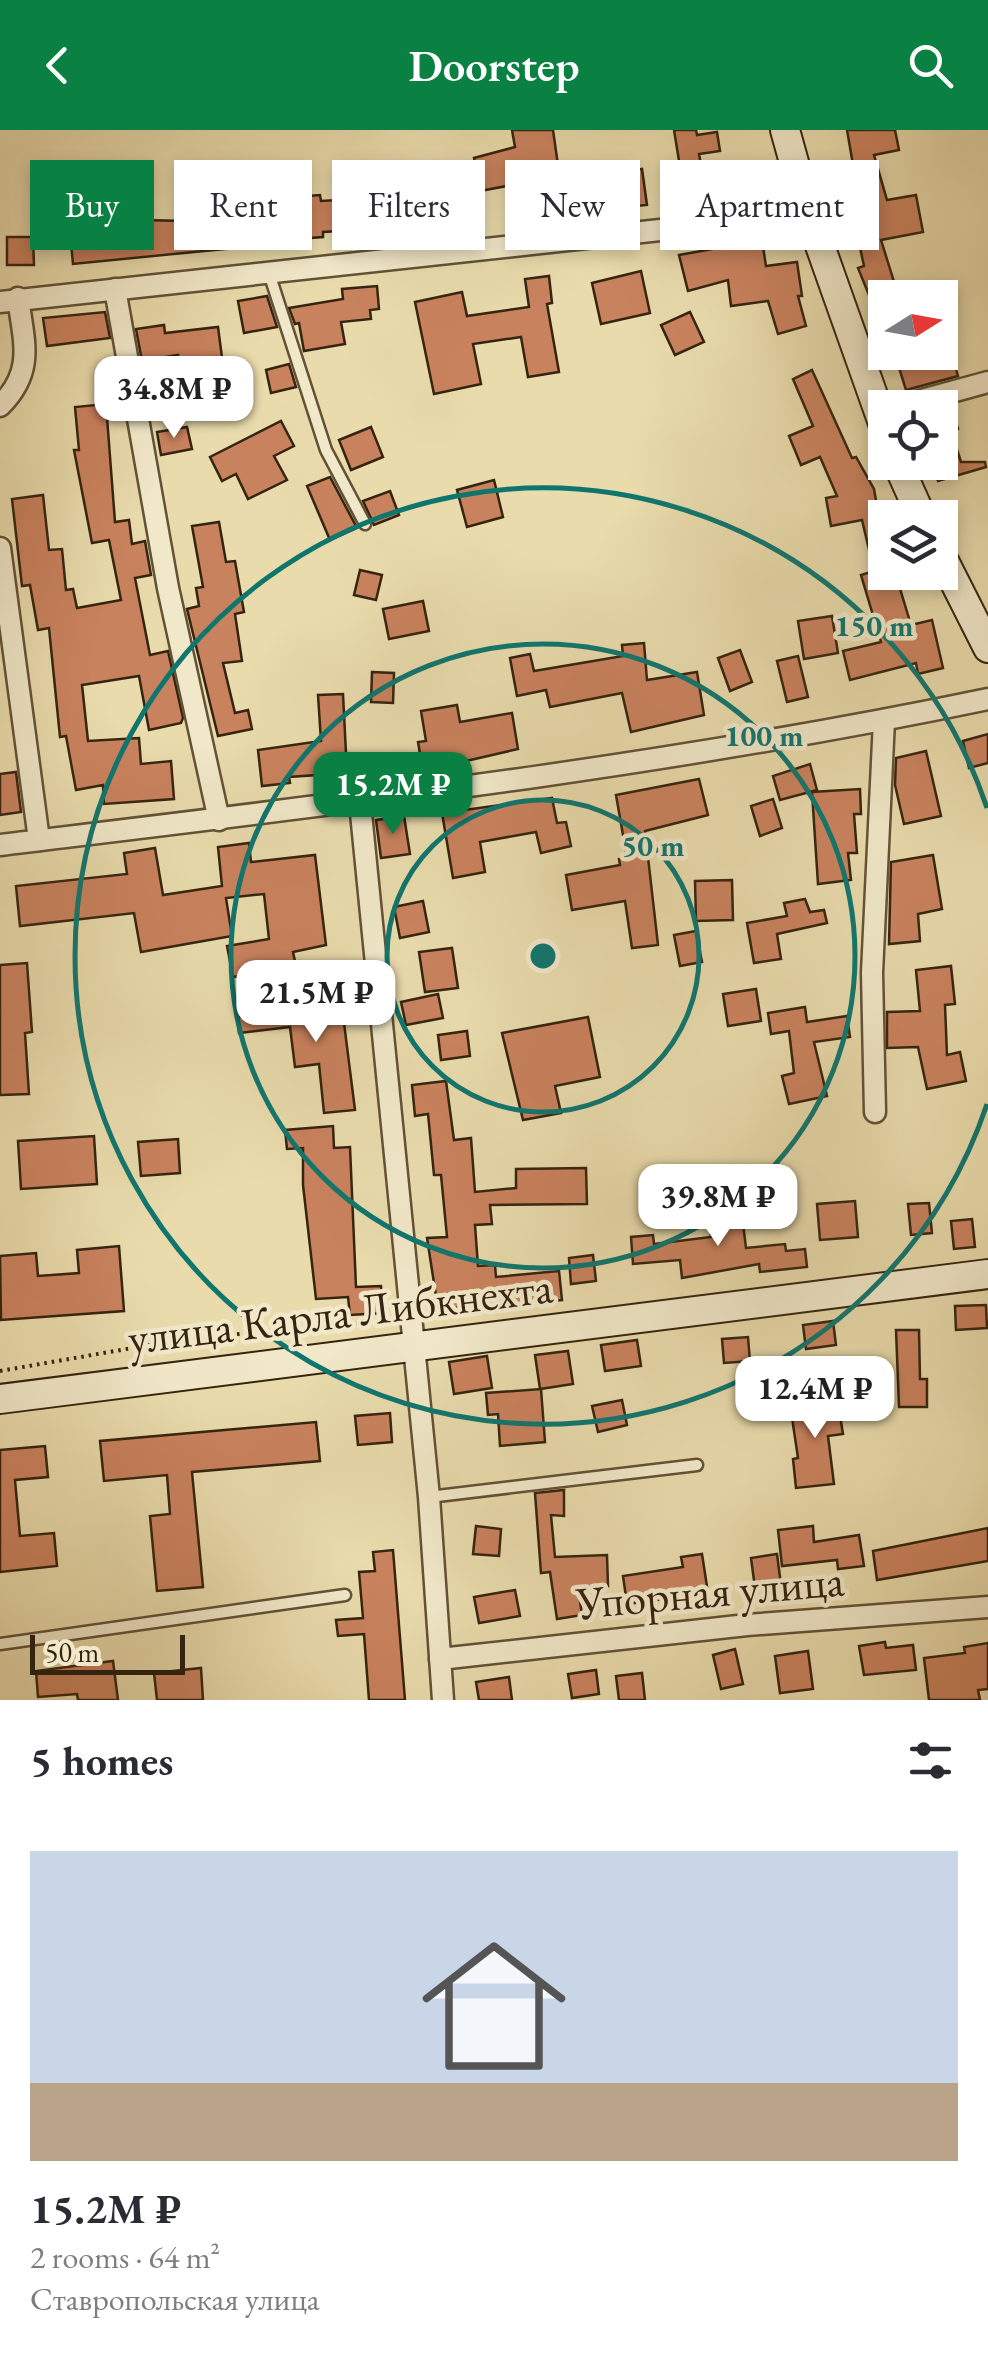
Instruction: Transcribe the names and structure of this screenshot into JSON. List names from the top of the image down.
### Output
{
  "streets": {
    "main road": ["улица Карла Либкнехта"],
    "street": ["Упорная улица"]
  },
  "scale_bar": "50 m",
  "north": "right",
  "page": {
    "header": "Doorstep",
    "chip": [
      "Buy",
      "Rent",
      "Filters",
      "New",
      "Apartment"
    ],
    "price": [
      "34.8M ₽",
      "15.2M ₽",
      "21.5M ₽",
      "39.8M ₽",
      "12.4M ₽"
    ],
    "scale": "50 m",
    "heading": "5 homes",
    "list": [
      {
        "name": "15.2M ₽",
        "note": "2 rooms · 64 m² · Ставропольская улица"
      }
    ]
  },
  "rings": ["150 m", "100 m", "50 m"]
}
